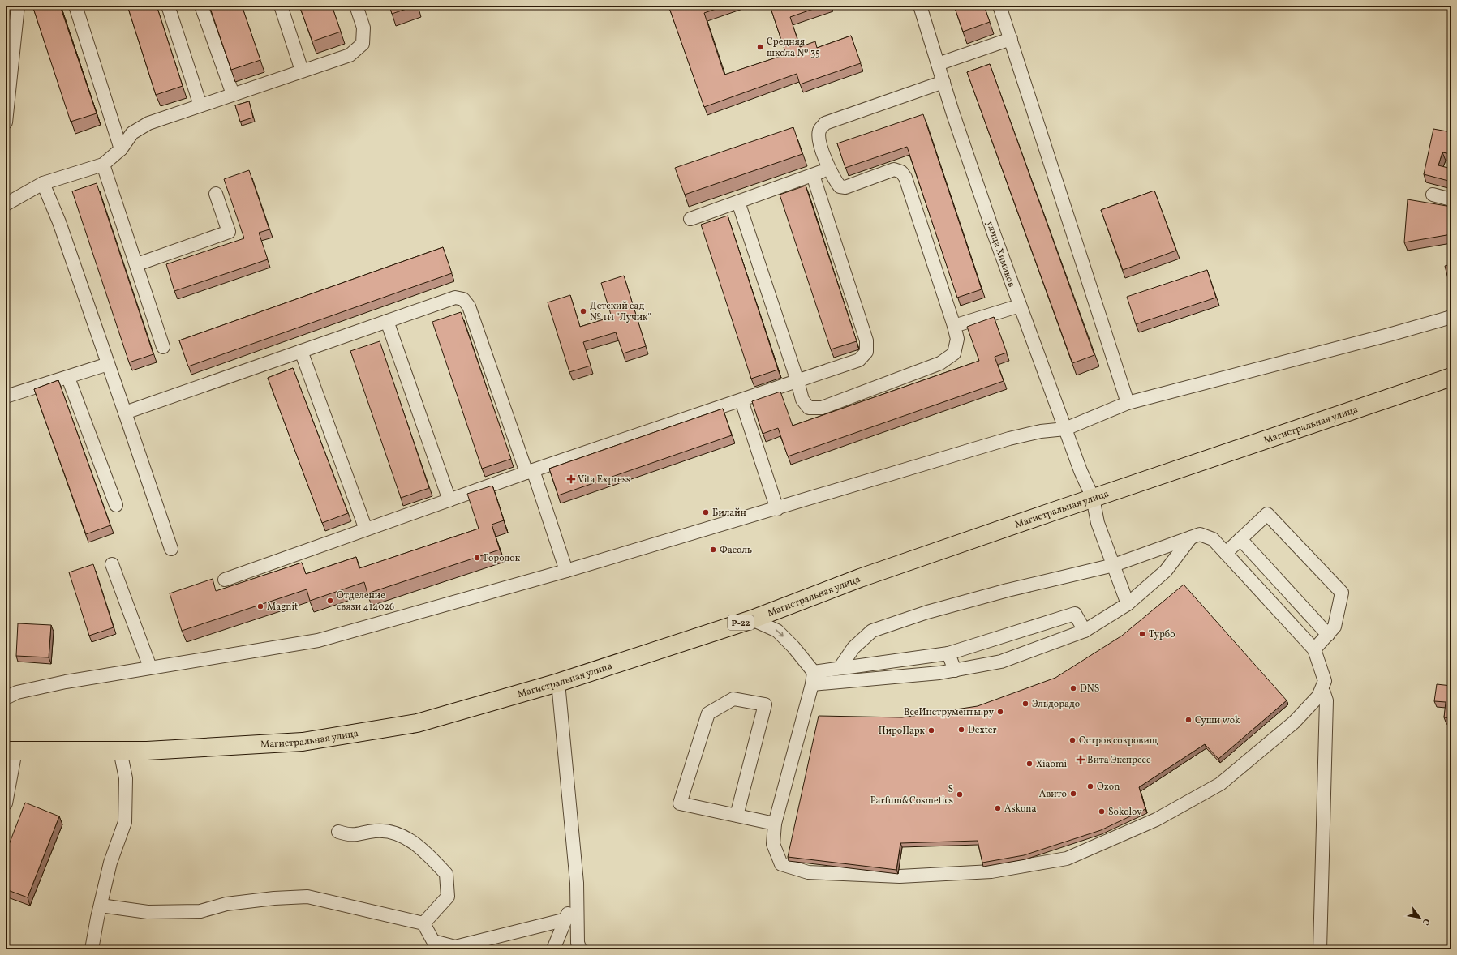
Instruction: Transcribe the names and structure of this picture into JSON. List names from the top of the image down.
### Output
{
  "streets": {
    "highway": ["Магистральная улица", "Р-22"],
    "street": ["улица Химиков"]
  },
  "crossings": [
    ["улица Химиков", "Магистральная улица"]
  ],
  "places": {
    "other": [
      "Средняя школа № 35",
      "Детский сад № 111 \"Лучик\"",
      "Билайн",
      "Фасоль",
      "Городок",
      "Отделение связи 414026",
      "Magnit",
      "Турбо",
      "DNS",
      "Эльдорадо",
      "ВсеИнструменты.ру",
      "Суши wok",
      "Dexter",
      "ПироПарк",
      "Остров сокровищ",
      "Xiaomi",
      "Ozon",
      "Авито",
      "S Parfum&Cosmetics",
      "Askona",
      "Sokolov"
    ],
    "health": ["Vita Express", "Вита Экспресс"]
  },
  "north": "bottom right"
}
